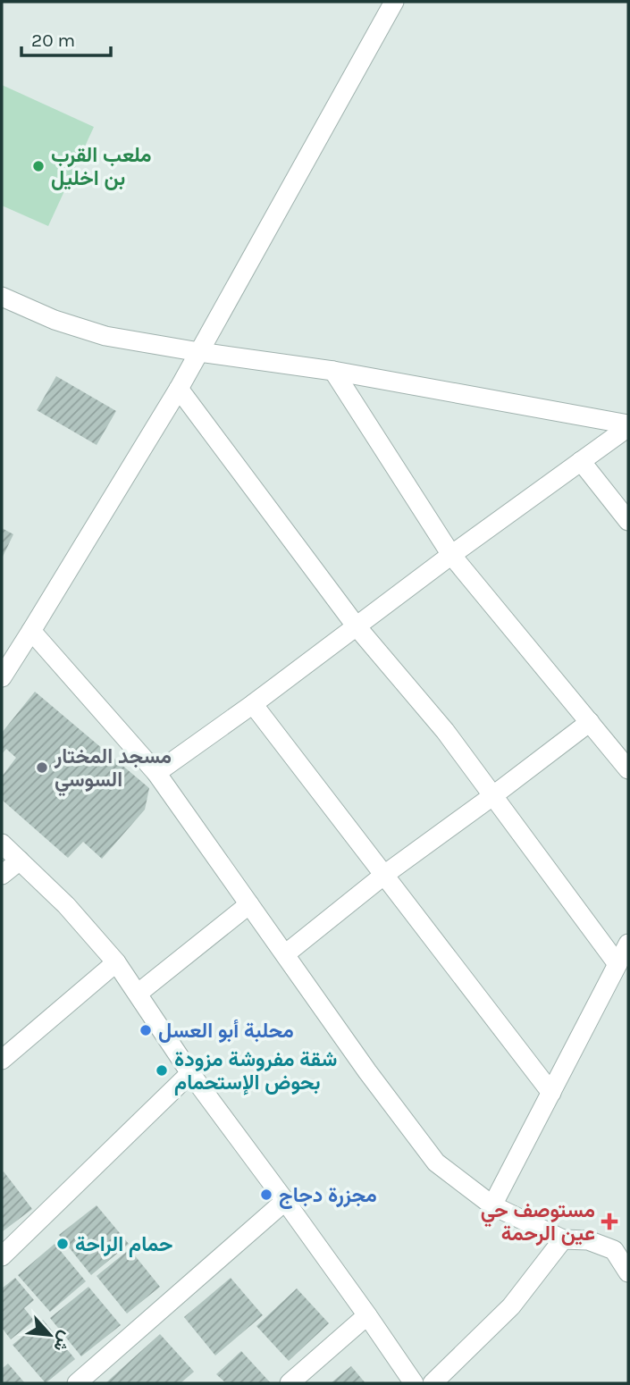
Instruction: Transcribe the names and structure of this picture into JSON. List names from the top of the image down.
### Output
{
  "places": {
    "other": [
      "ملعب القرب بن اخليل",
      "مسجد المختار السوسي",
      "محلبة أبو العسل",
      "شقة مفروشة مزودة بحوض الإستحمام",
      "مجزرة دجاج",
      "حمام الراحة"
    ],
    "health": ["مستوصف حي عين الرحمة"]
  },
  "scale_bar": "20 m",
  "north": "bottom right"
}
